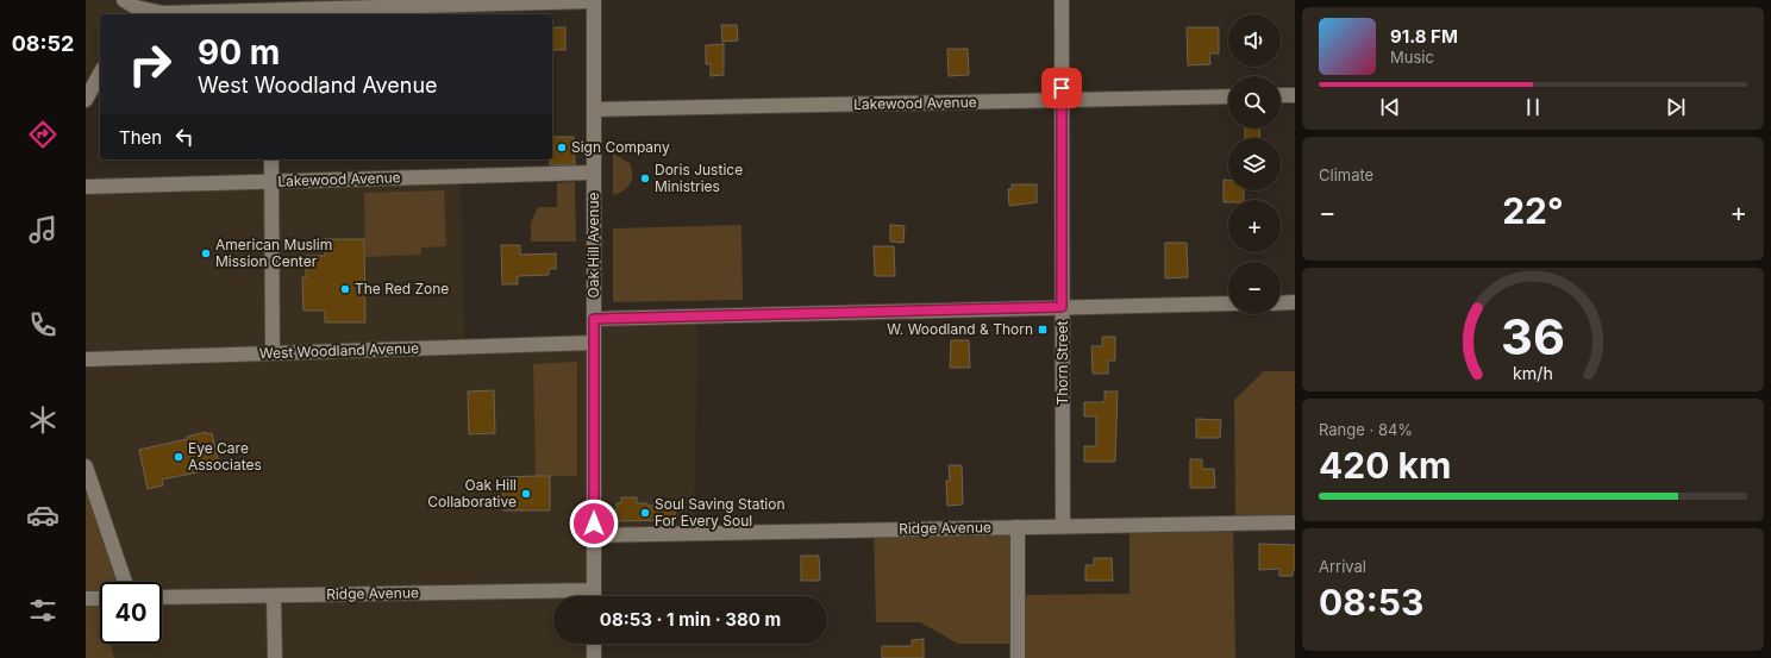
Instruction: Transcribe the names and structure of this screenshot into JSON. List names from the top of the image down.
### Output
{
  "streets": {
    "street": [
      "Lakewood Avenue",
      "Oak Hill Avenue",
      "West Woodland Avenue",
      "Thorn Street",
      "Ridge Avenue"
    ]
  },
  "crossings": [
    ["Lakewood Avenue", "Oak Hill Avenue"],
    ["Lakewood Avenue", "Thorn Street"],
    ["Oak Hill Avenue", "West Woodland Avenue"],
    ["Oak Hill Avenue", "Ridge Avenue"],
    ["Thorn Street", "Ridge Avenue"]
  ],
  "places": {
    "other": [
      "Sign Company",
      "Doris Justice Ministries",
      "American Muslim Mission Center",
      "The Red Zone",
      "Eye Care Associates",
      "Oak Hill Collaborative",
      "Soul Saving Station For Every Soul"
    ],
    "transit": ["W. Woodland & Thorn"]
  },
  "page": {
    "tabs": "08:52",
    "map_buttons": ["+", "−"],
    "turn": ["90 m", "West Woodland Avenue"],
    "song": ["91.8 FM", "Music"],
    "then": "Then",
    "tile": [
      "Climate",
      ["Range · 84%", "420 km"],
      ["Arrival", "08:53"]
    ],
    "heat": ["−", "22°", "+"],
    "limit": "40",
    "trip": "08:53 · 1 min · 380 m",
    "gauge": ["36", "km/h"]
  }
}
